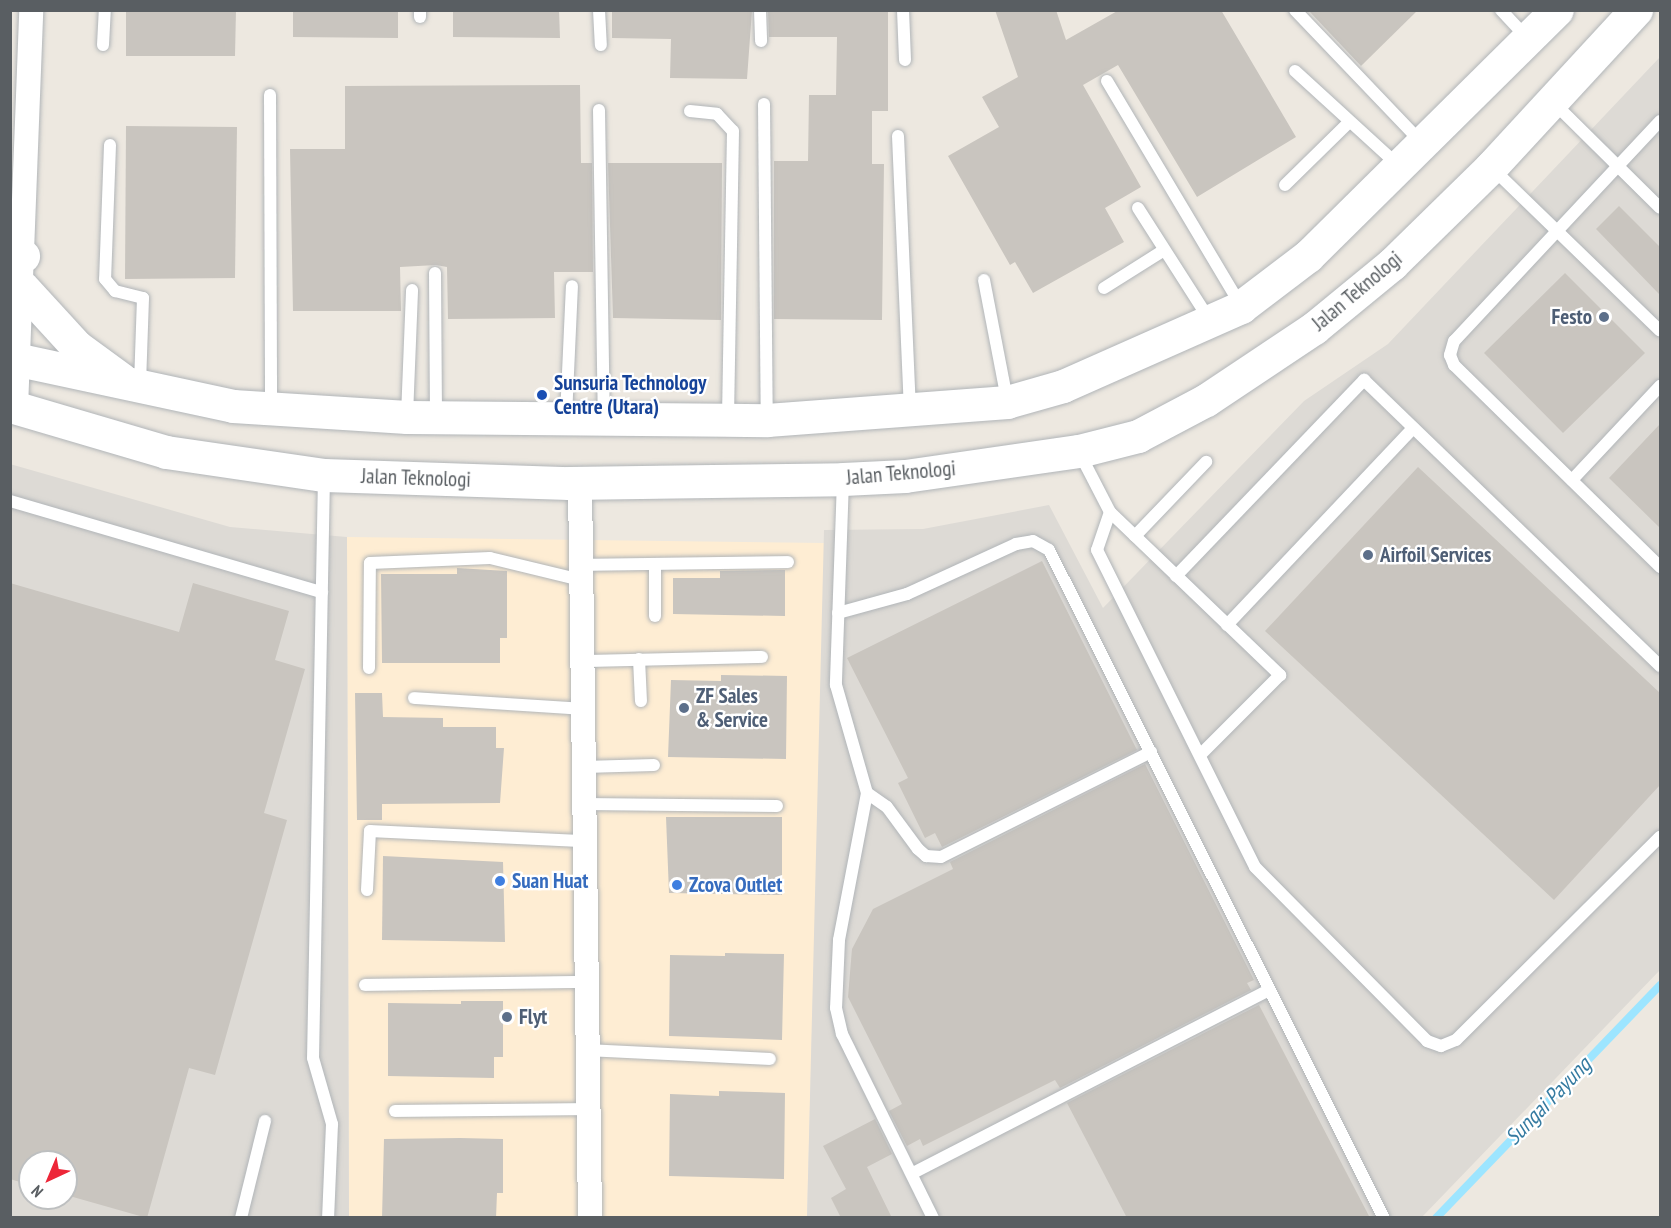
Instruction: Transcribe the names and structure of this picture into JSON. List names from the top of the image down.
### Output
{
  "streets": {
    "street": ["Jalan Teknologi"]
  },
  "water": ["Sungai Payung"],
  "places": [
    "Festo",
    "Sunsuria Technology Centre (Utara)",
    "Airfoil Services",
    "ZF Sales & Service",
    "Suan Huat",
    "Zcova Outlet",
    "Flyt"
  ],
  "north": "bottom left"
}
